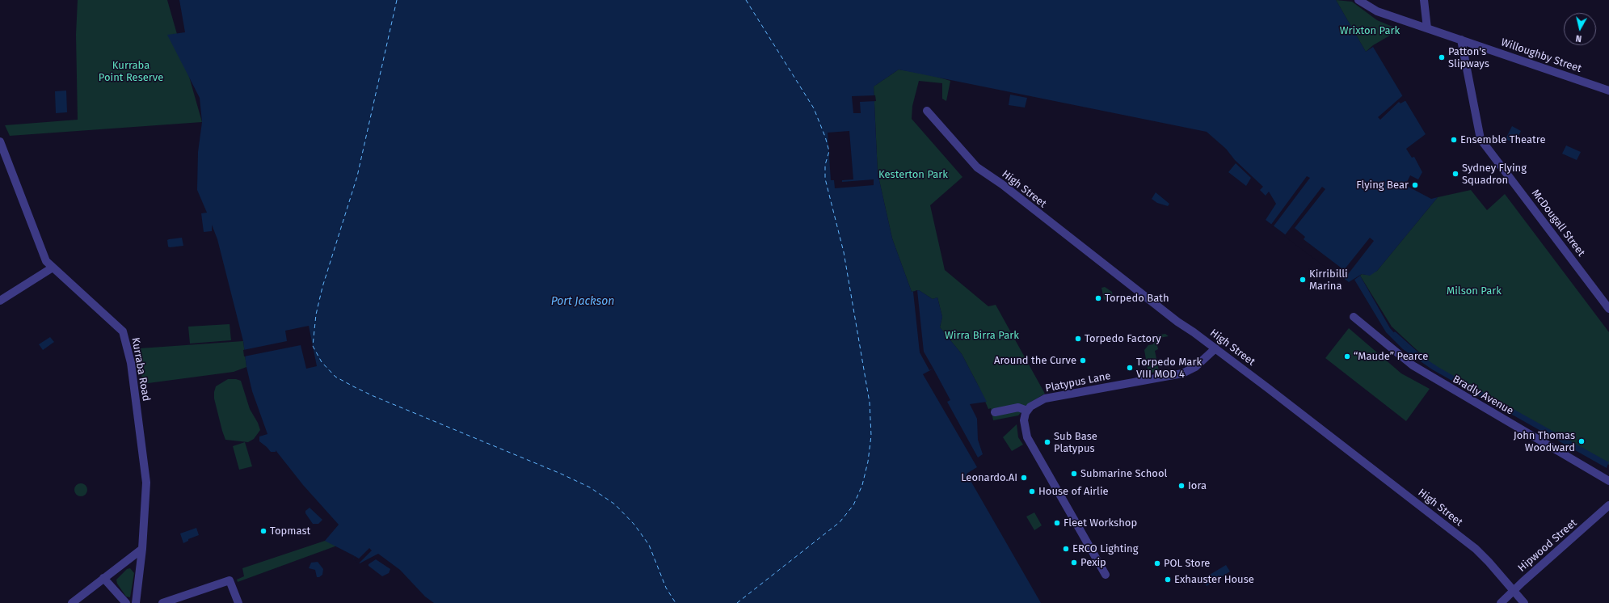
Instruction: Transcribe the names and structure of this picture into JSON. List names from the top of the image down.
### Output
{
  "streets": {
    "street": [
      "Willoughby Street",
      "High Street",
      "McDougall Street",
      "Kurraba Road",
      "Platypus Lane",
      "Bradly Avenue",
      "Hipwood Street"
    ]
  },
  "crossings": [
    ["Willoughby Street", "McDougall Street"],
    ["High Street", "Platypus Lane"],
    ["High Street", "Hipwood Street"]
  ],
  "water": ["Port Jackson"],
  "parks": [
    "Wrixton Park",
    "Kurraba Point Reserve",
    "Kesterton Park",
    "Milson Park",
    "Wirra Birra Park"
  ],
  "places": [
    "Patton's Slipways",
    "Ensemble Theatre",
    "Sydney Flying Squadron",
    "Flying Bear",
    "Kirribilli Marina",
    "Torpedo Bath",
    "Torpedo Factory",
    "“Maude” Pearce",
    "Around the Curve",
    "Torpedo Mark VIII MOD 4",
    "John Thomas Woodward",
    "Sub Base Platypus",
    "Submarine School",
    "Leonardo.AI",
    "Iora",
    "House of Airlie",
    "Fleet Workshop",
    "Topmast",
    "ERCO Lighting",
    "Pexip",
    "POL Store",
    "Exhauster House"
  ],
  "north": "bottom"
}
